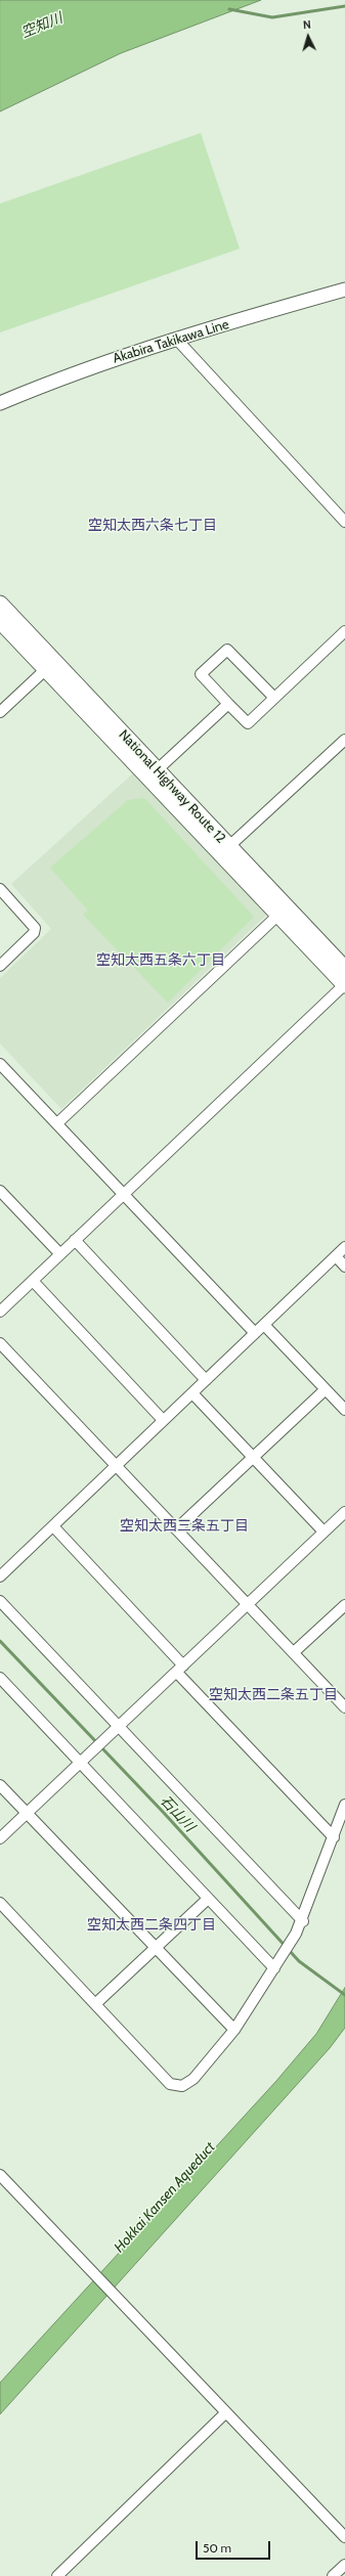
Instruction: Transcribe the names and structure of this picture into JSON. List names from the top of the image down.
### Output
{
  "streets": {
    "highway": ["National Highway Route 12"],
    "main road": ["Akabira Takikawa Line"]
  },
  "districts": [
    "空知太西六条七丁目",
    "空知太西五条六丁目",
    "空知太西三条五丁目",
    "空知太西二条五丁目",
    "空知太西二条四丁目"
  ],
  "water": ["空知川", "石山川", "Hokkai Kansen Aqueduct"],
  "scale_bar": "50 m",
  "north": "top"
}
